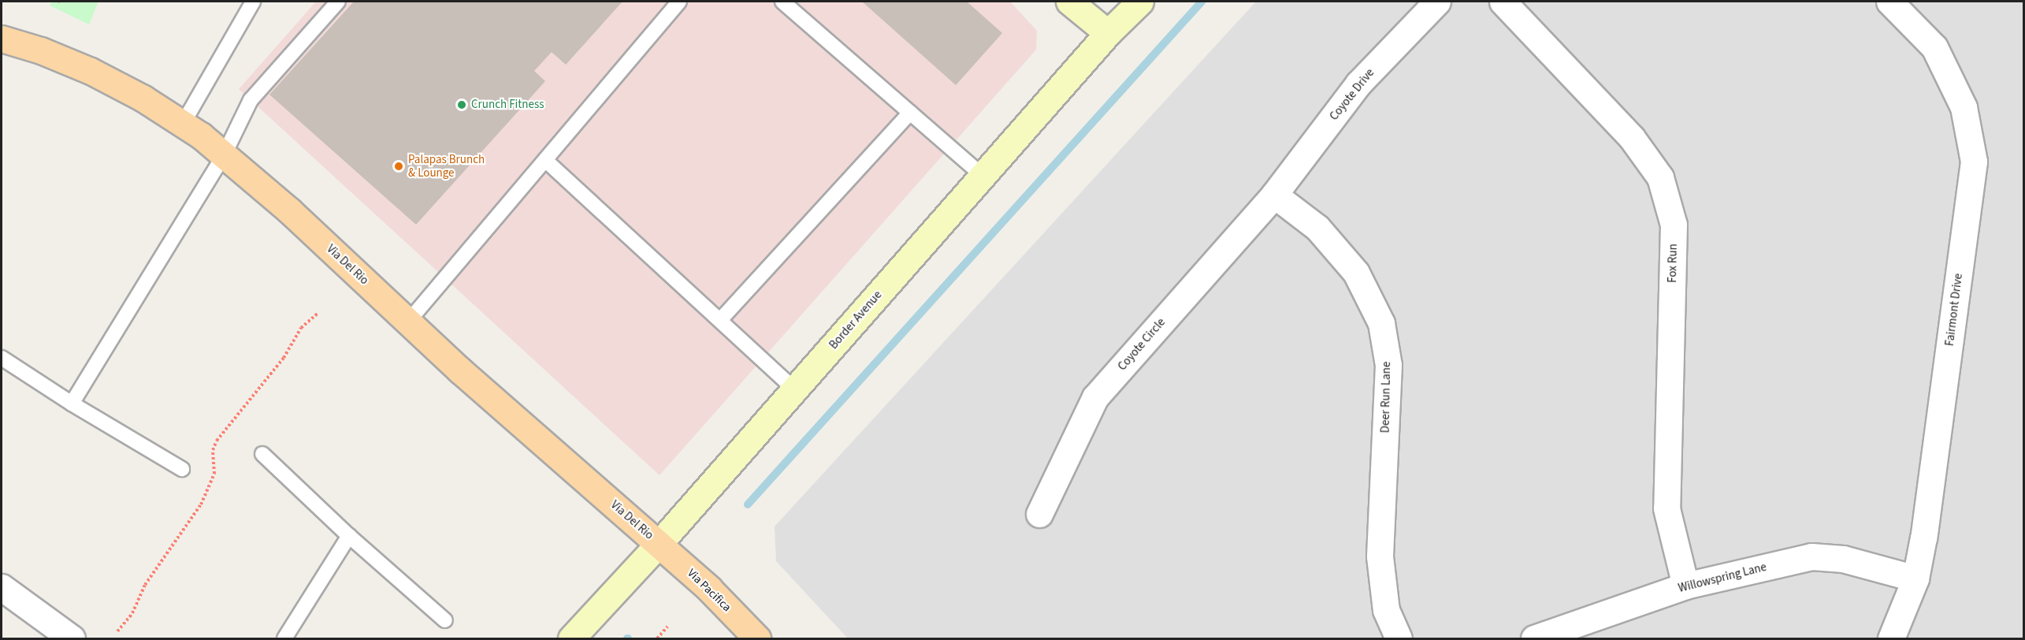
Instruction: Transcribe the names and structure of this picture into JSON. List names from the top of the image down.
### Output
{
  "streets": {
    "main road": ["Via Del Rio", "Via Pacifica"],
    "street": [
      "Coyote Drive",
      "Fox Run",
      "Fairmont Drive",
      "Border Avenue",
      "Coyote Circle",
      "Deer Run Lane",
      "Willowspring Lane"
    ]
  },
  "crossings": [
    ["Coyote Drive", "Coyote Circle"],
    ["Coyote Drive", "Deer Run Lane"],
    ["Fox Run", "Willowspring Lane"],
    ["Via Del Rio", "Border Avenue"],
    ["Via Del Rio", "Via Pacifica"],
    ["Fairmont Drive", "Willowspring Lane"],
    ["Border Avenue", "Via Pacifica"],
    ["Coyote Circle", "Deer Run Lane"]
  ],
  "places": ["Crunch Fitness", "Palapas Brunch & Lounge"]
}
